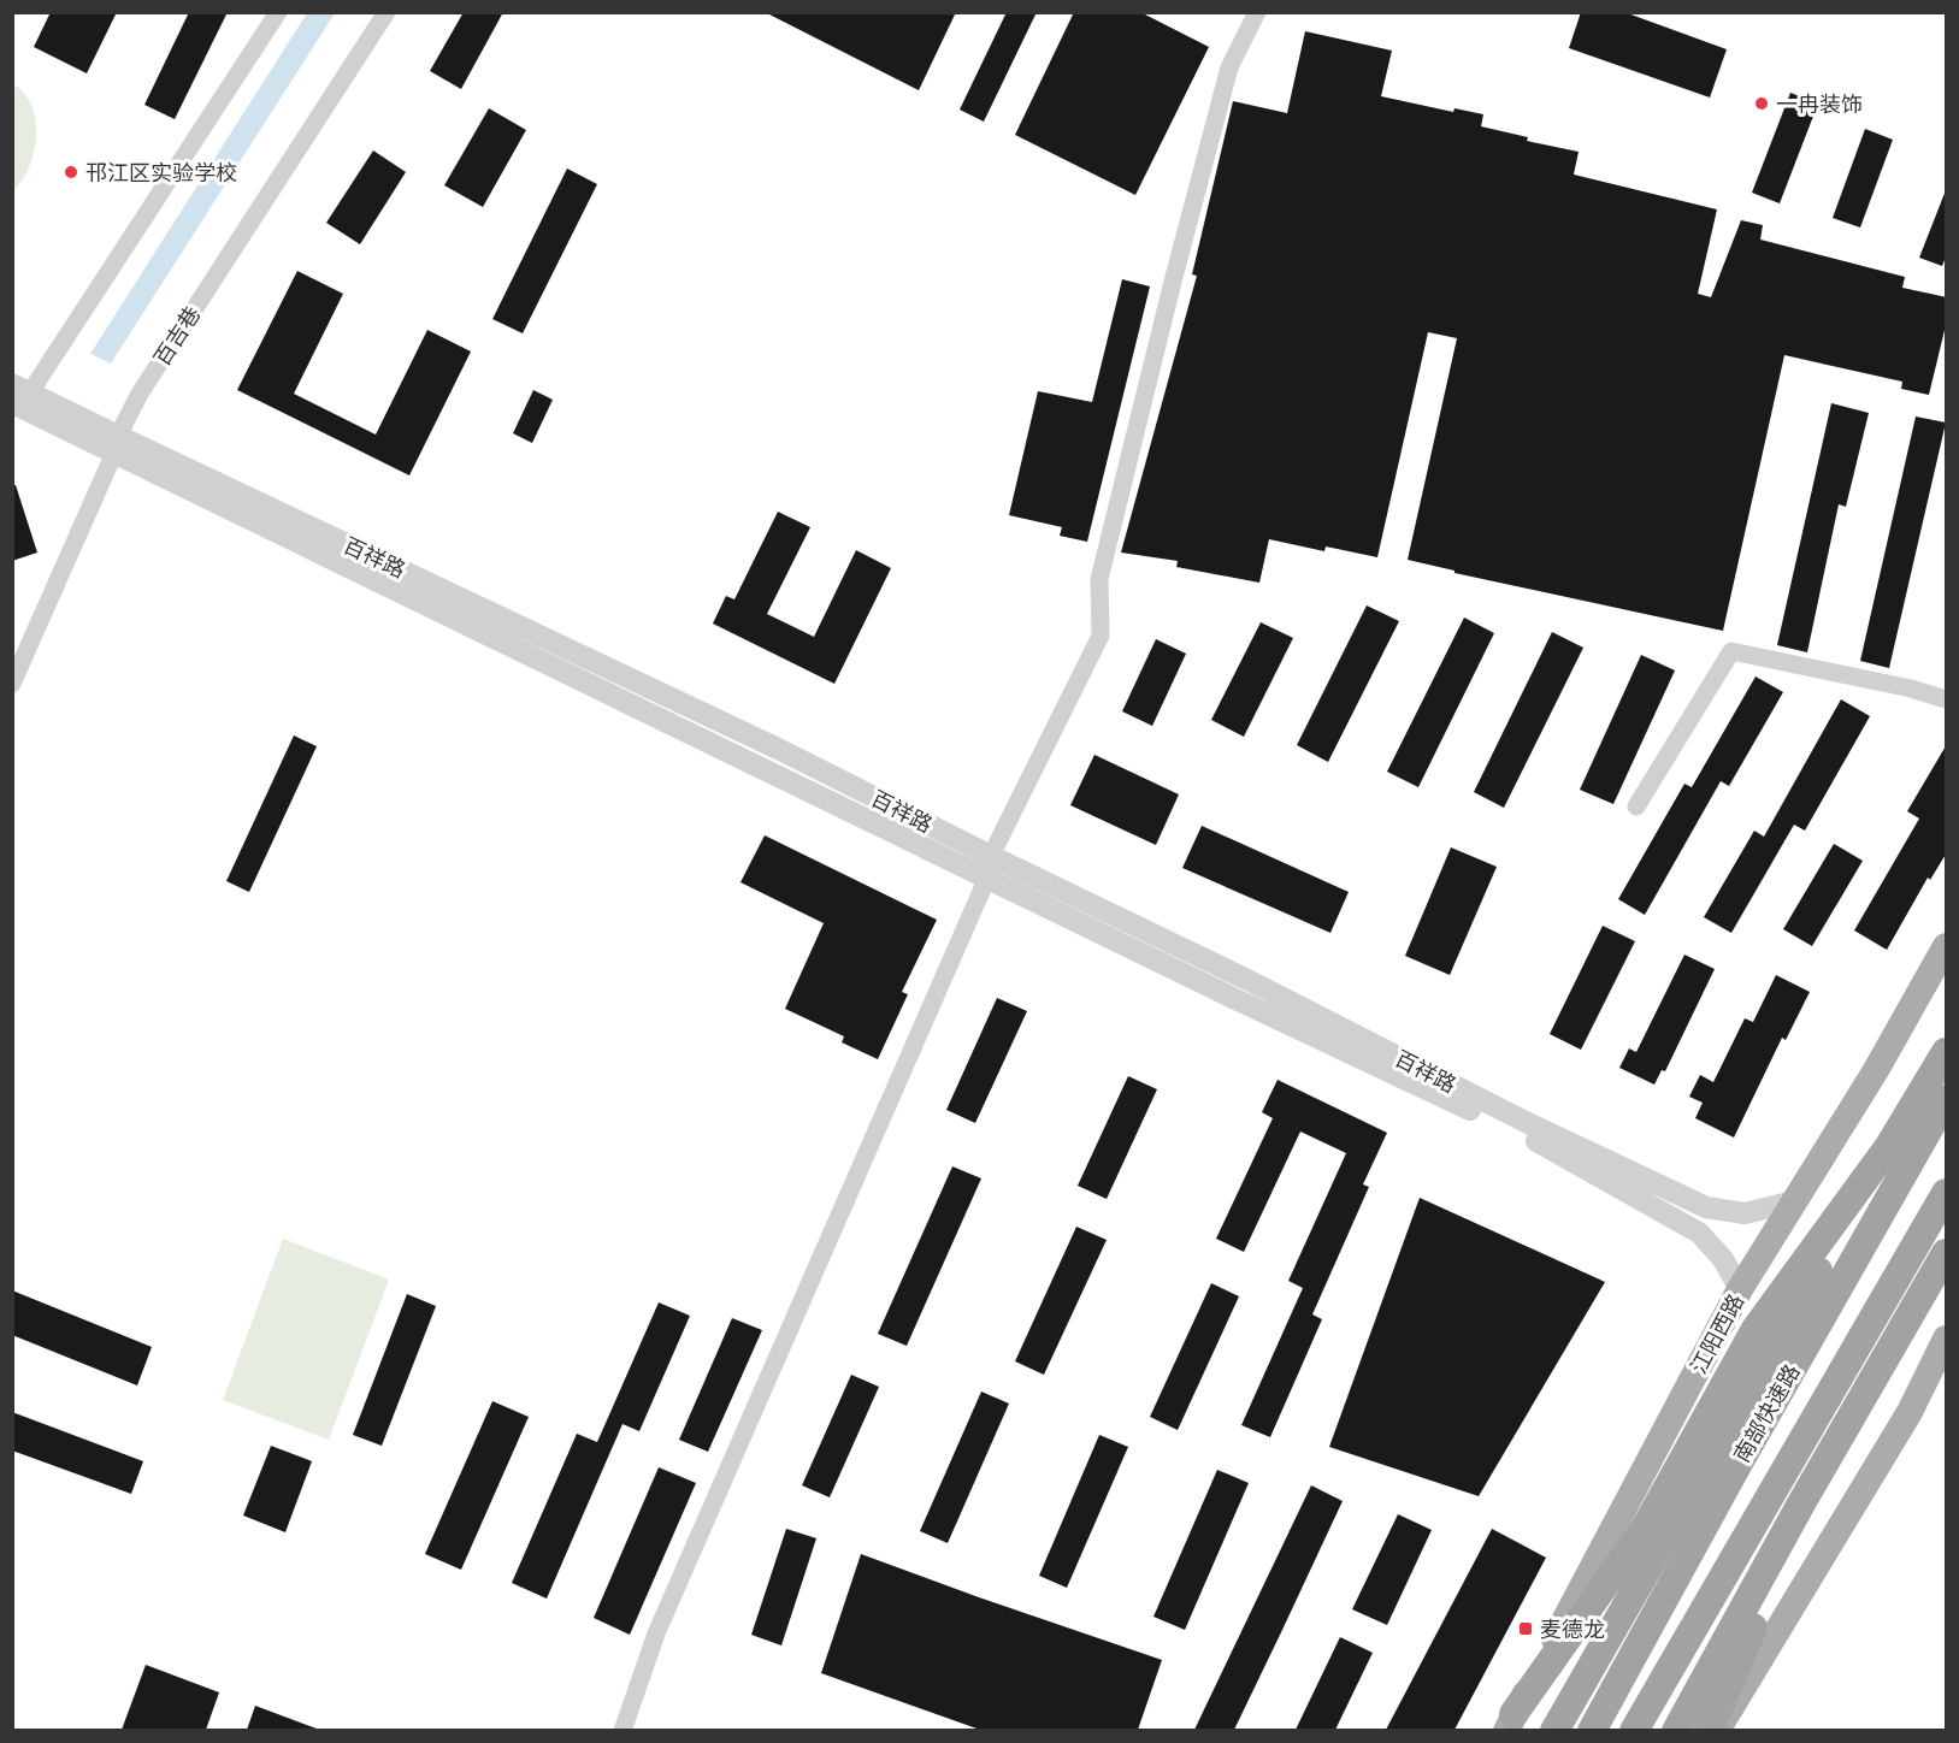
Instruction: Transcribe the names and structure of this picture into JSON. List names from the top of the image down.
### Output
{
  "streets": {
    "highway": ["南部快速路"],
    "main road": ["江阳西路"],
    "street": ["百吉巷", "百祥路"]
  },
  "crossings": [
    ["百吉巷", "百祥路"],
    ["百祥路", "江阳西路"]
  ],
  "places": {
    "other": ["一冉装饰", "邗江区实验学校"],
    "transit": ["麦德龙"]
  }
}
